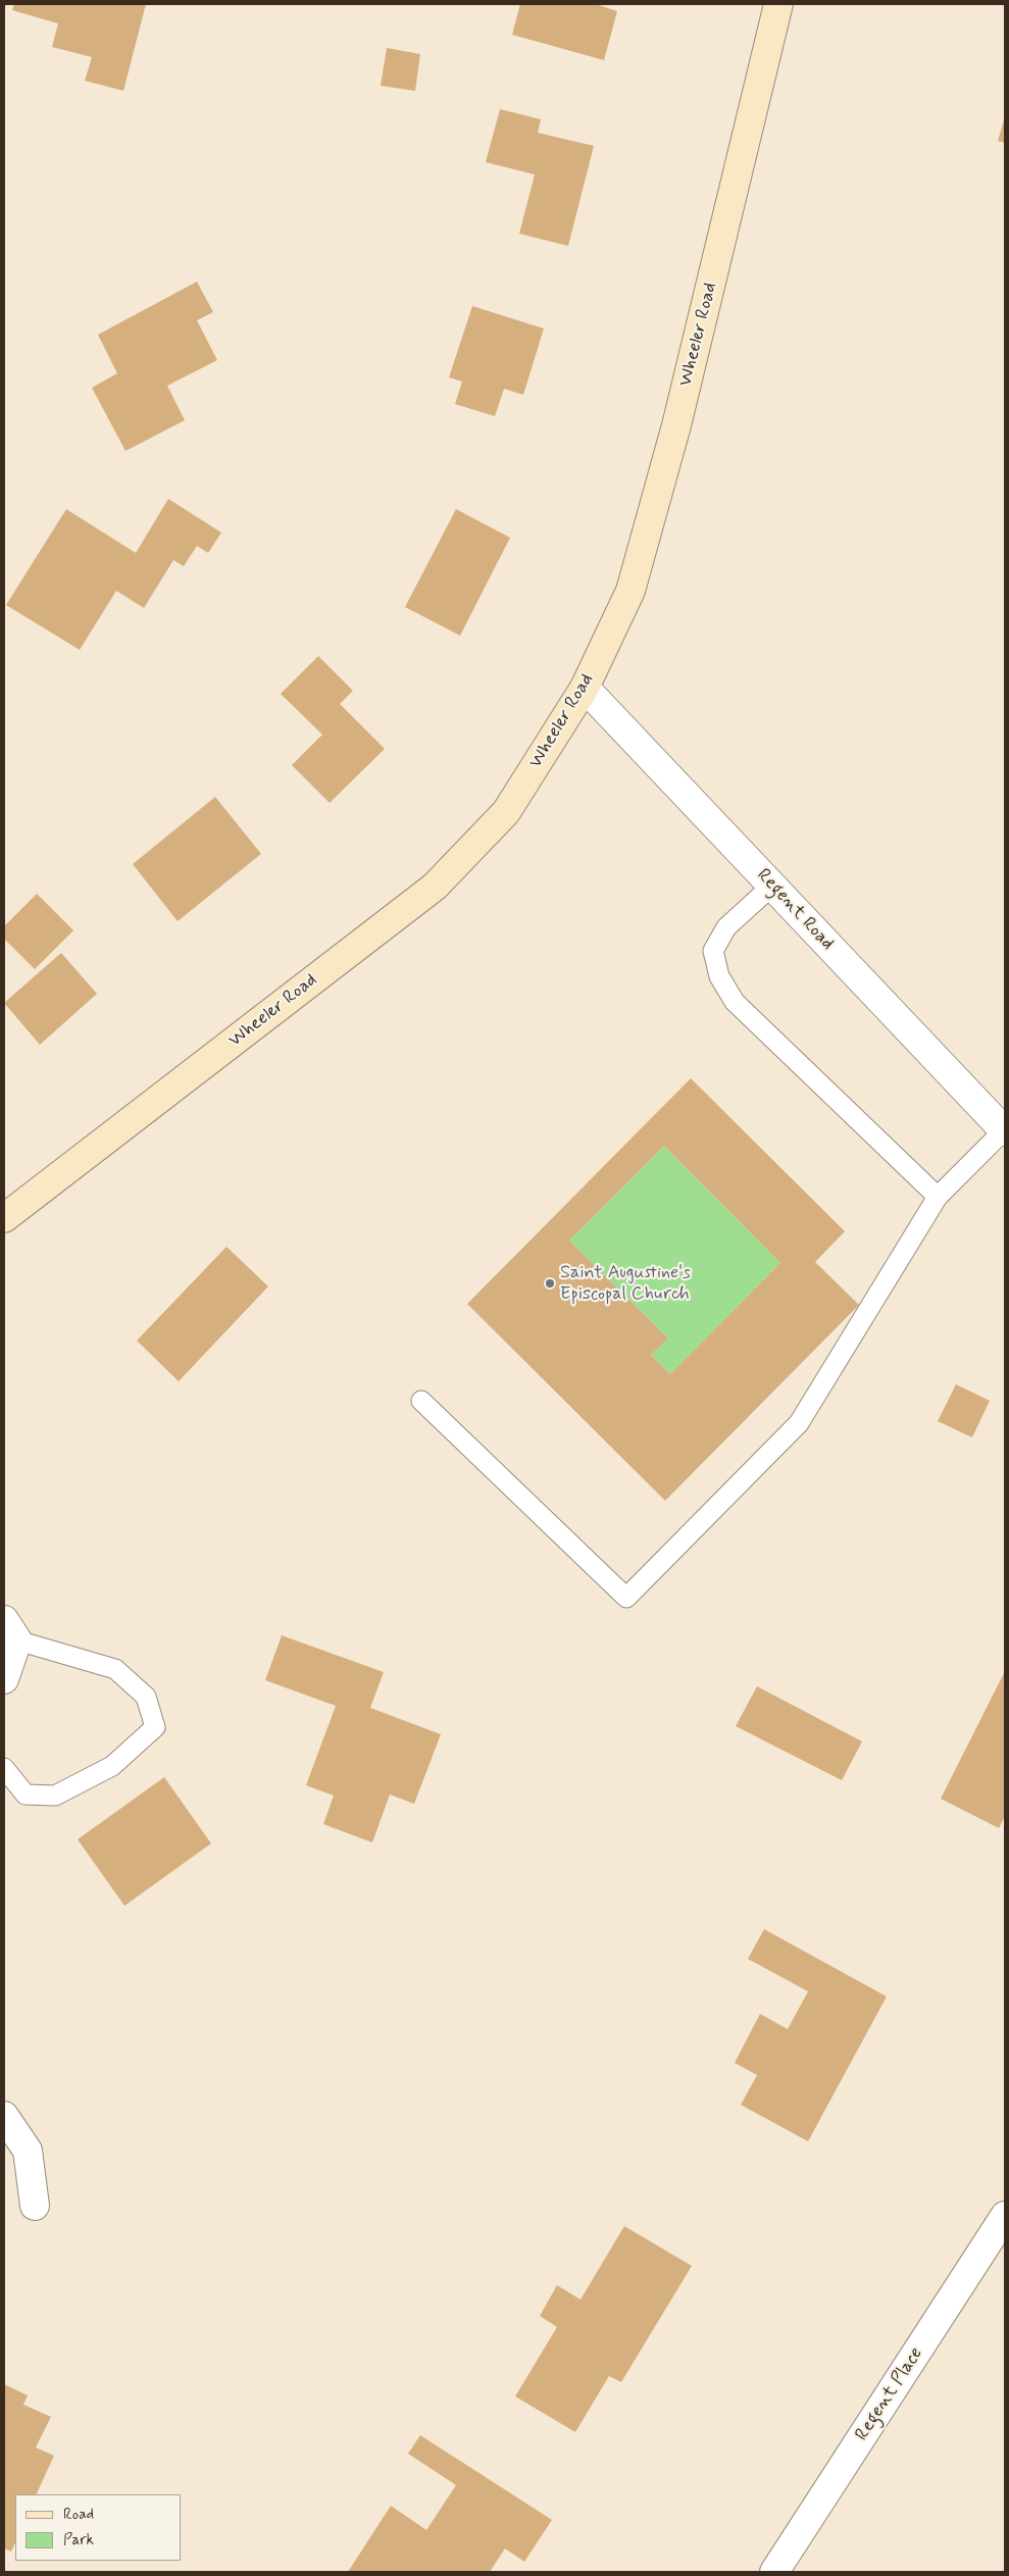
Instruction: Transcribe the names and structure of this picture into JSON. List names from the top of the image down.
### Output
{
  "streets": {
    "street": ["Wheeler Road", "Regent Road", "Regent Place"]
  },
  "crossings": [
    ["Wheeler Road", "Regent Road"]
  ],
  "places": ["Saint Augustine's Episcopal Church"],
  "legend": ["Road", "Park"]
}
